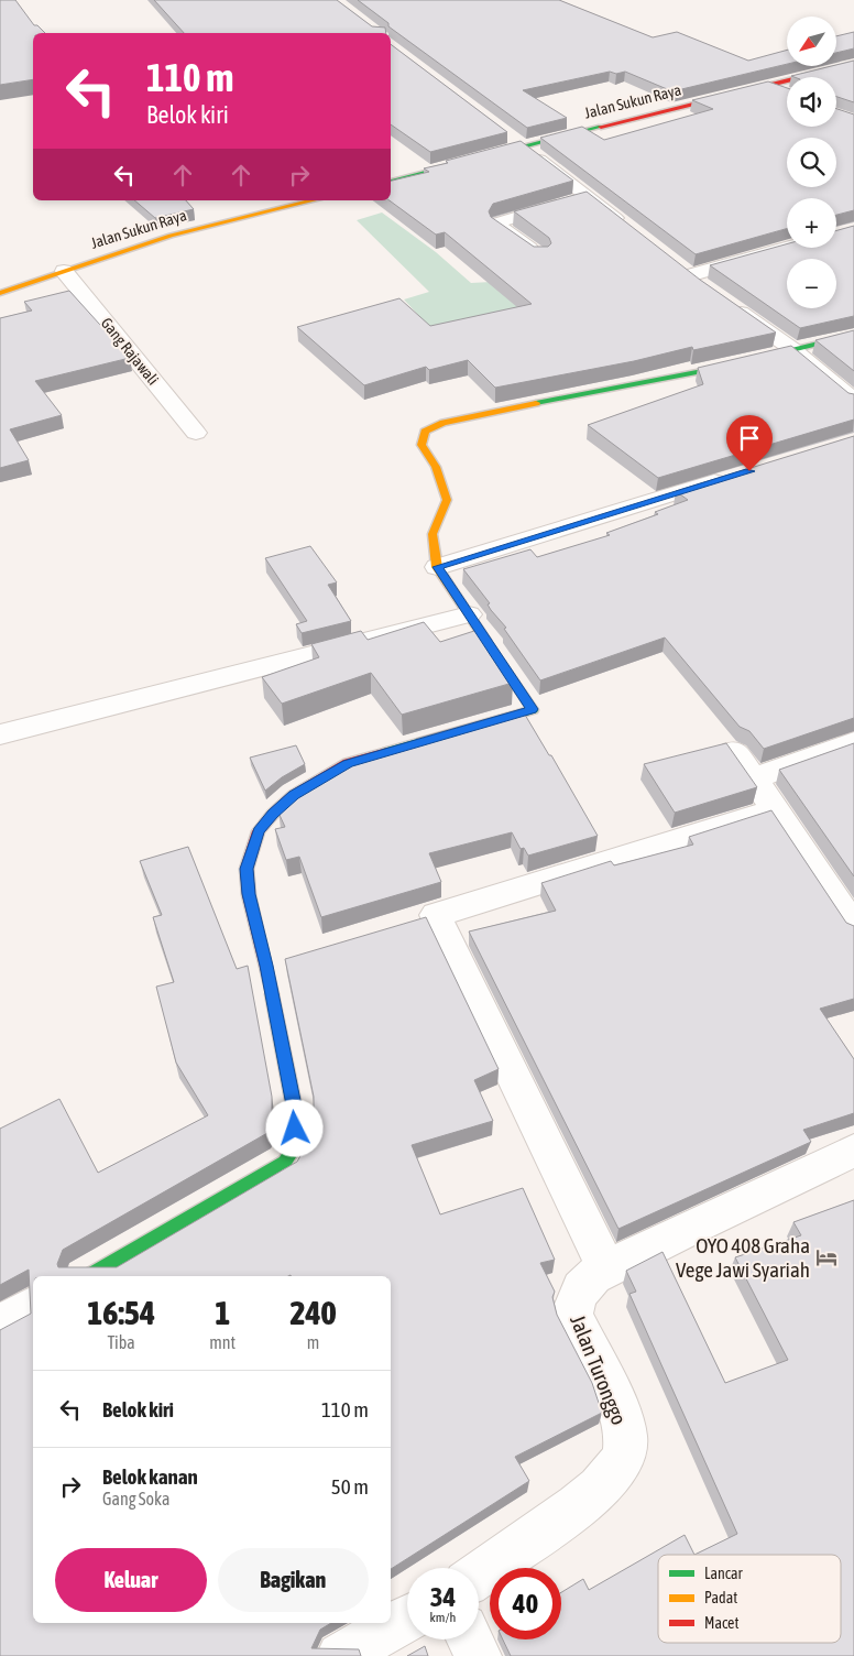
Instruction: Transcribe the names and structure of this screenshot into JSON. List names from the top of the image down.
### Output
{
  "streets": {
    "street": ["Jalan Sukun Raya", "Gang Rajawali", "Jalan Turonggo"]
  },
  "crossings": [
    ["Jalan Sukun Raya", "Gang Rajawali"]
  ],
  "places": {
    "hotel": ["OYO 408 Graha Vege Jawi Syariah"]
  },
  "legend": ["Lancar", "Padat", "Macet"],
  "north": "bottom left",
  "page": {
    "map_buttons": ["+", "−"],
    "turn": ["110 m", "Belok kiri"],
    "eta": [
      "16:54",
      "Tiba",
      "1",
      "mnt",
      "240",
      "m"
    ],
    "list": [
      {
        "name": "Belok kiri",
        "value": "110 m"
      },
      {
        "name": "Belok kanan",
        "note": "Gang Soka",
        "value": "50 m"
      }
    ],
    "buttons": ["Keluar", "Bagikan"],
    "speed": "34 km/h",
    "limit": "40"
  }
}
